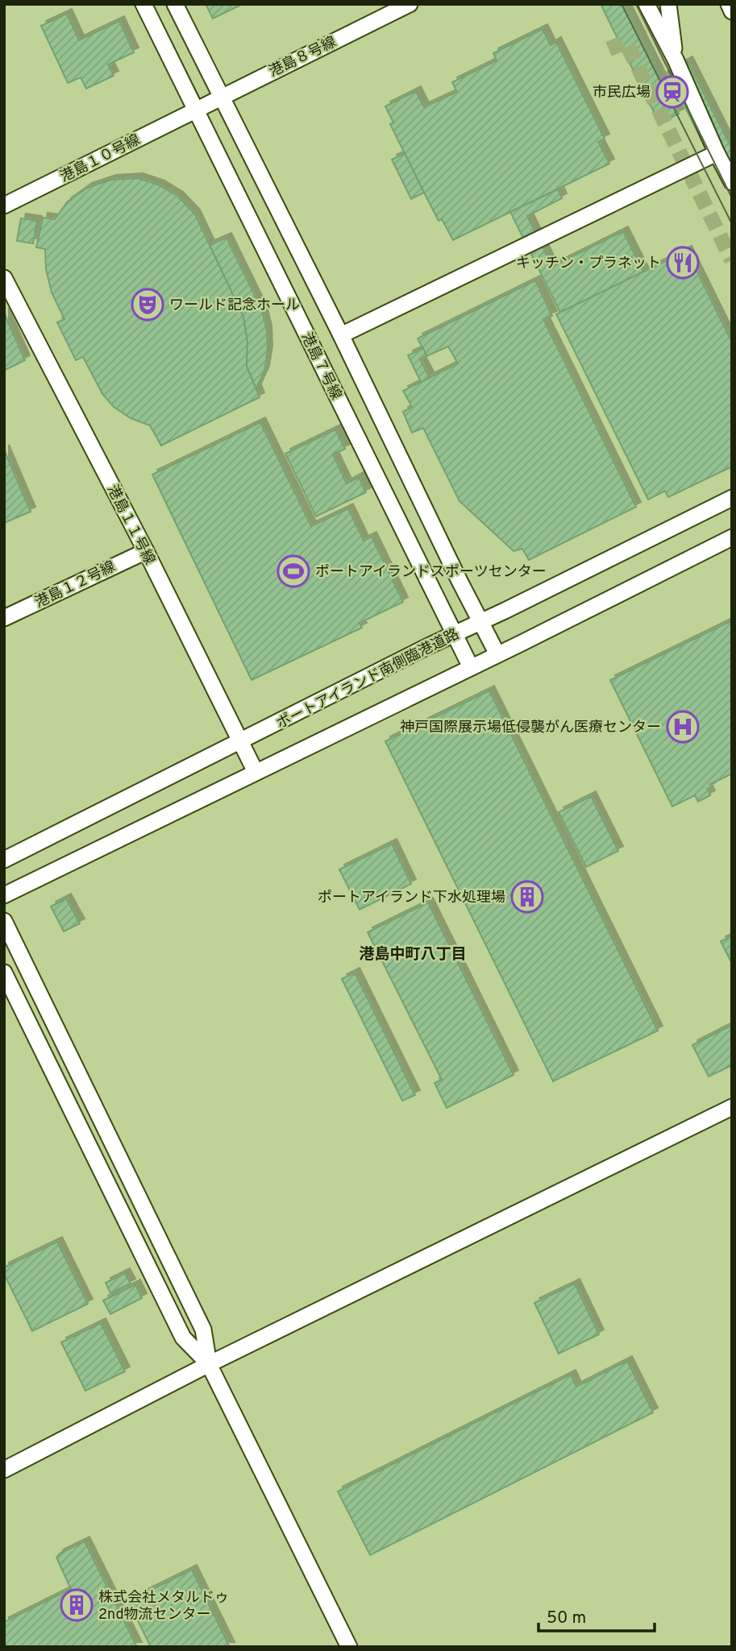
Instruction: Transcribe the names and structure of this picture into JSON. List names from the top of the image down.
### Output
{
  "streets": {
    "street": [
      "港島８号線",
      "港島１０号線",
      "港島７号線",
      "港島１１号線",
      "港島１２号線",
      "ポートアイランド南側臨港道路"
    ]
  },
  "crossings": [
    ["港島８号線", "港島１０号線"],
    ["港島８号線", "港島７号線"],
    ["港島１０号線", "港島７号線"],
    ["港島７号線", "ポートアイランド南側臨港道路"],
    ["港島１１号線", "港島１２号線"],
    ["港島１１号線", "ポートアイランド南側臨港道路"]
  ],
  "districts": ["港島中町八丁目"],
  "places": {
    "station": ["市民広場"],
    "restaurant": ["キッチン・プラネット"],
    "theatre": ["ワールド記念ホール"],
    "sports": ["ポートアイランドスポーツセンター"],
    "hospital": ["神戸国際展示場低侵襲がん医療センター"],
    "building": ["ポートアイランド下水処理場", "株式会社メタルドゥ 2nd物流センター"]
  },
  "scale_bar": "50 m"
}
